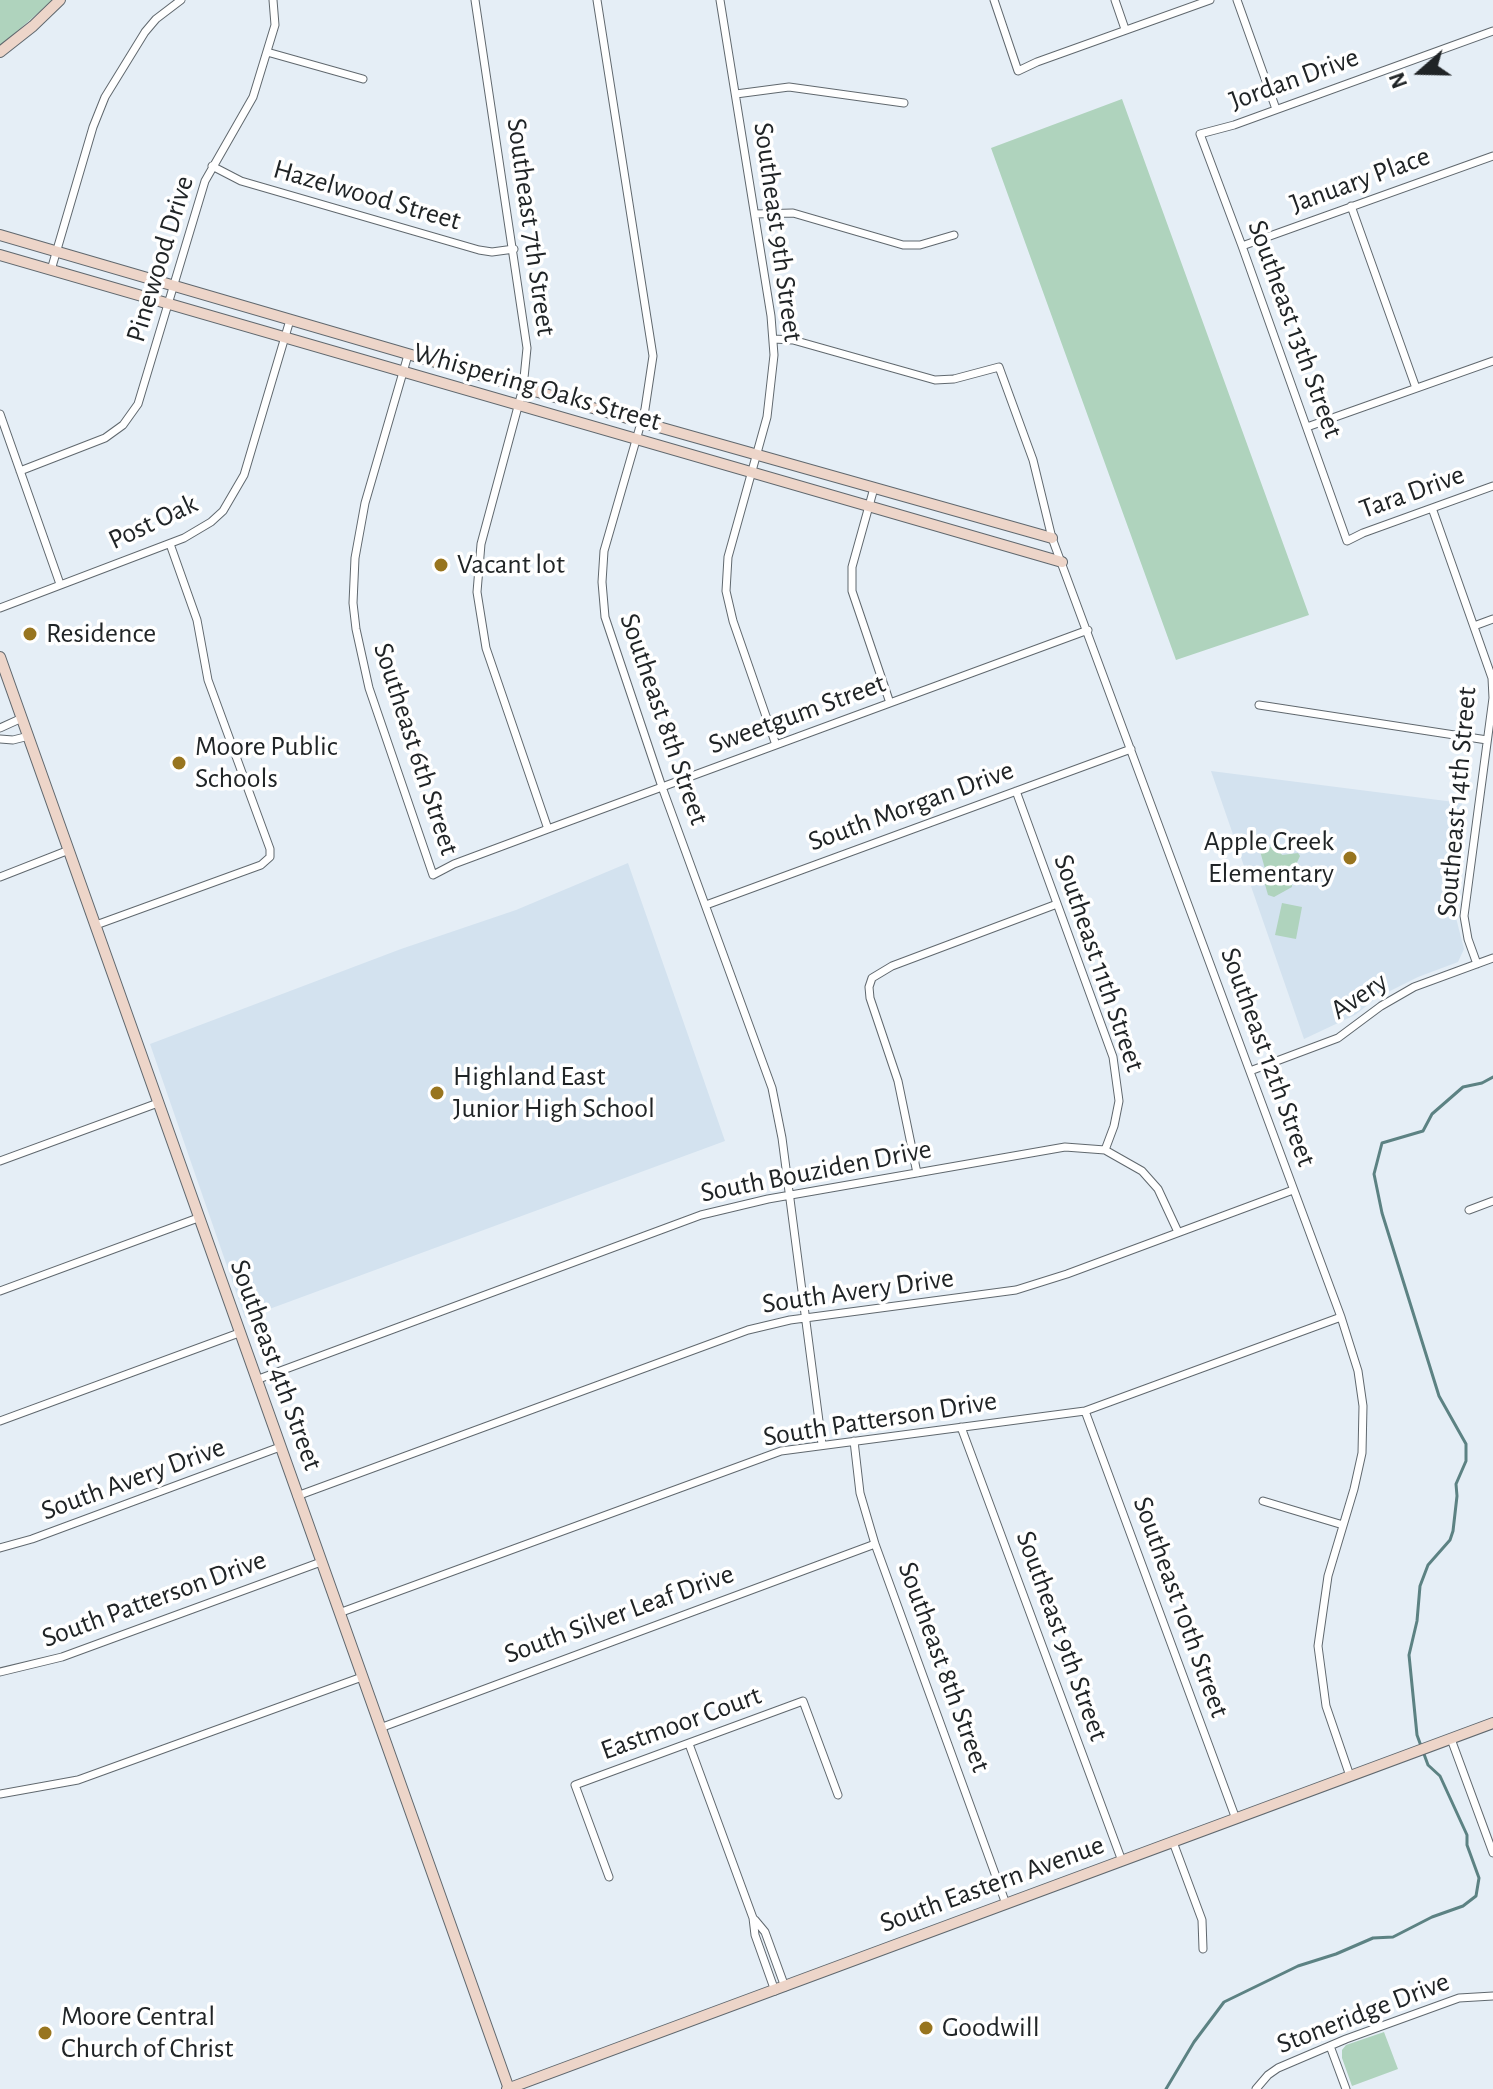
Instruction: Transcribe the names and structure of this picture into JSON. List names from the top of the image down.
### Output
{
  "streets": {
    "main road": ["Whispering Oaks Street", "Southeast 4th Street", "South Eastern Avenue"],
    "street": [
      "Jordan Drive",
      "January Place",
      "Hazelwood Street",
      "Southeast 7th Street",
      "Southeast 9th Street",
      "Pinewood Drive",
      "Southeast 13th Street",
      "Tara Drive",
      "Post Oak",
      "Sweetgum Street",
      "Southeast 8th Street",
      "Southeast 6th Street",
      "Southeast 14th Street",
      "South Morgan Drive",
      "Southeast 11th Street",
      "Avery",
      "Southeast 12th Street",
      "South Bouziden Drive",
      "South Avery Drive",
      "South Patterson Drive",
      "Southeast 10th Street",
      "South Silver Leaf Drive",
      "Eastmoor Court",
      "Stoneridge Drive"
    ]
  },
  "crossings": [
    ["Jordan Drive", "Southeast 13th Street"],
    ["January Place", "Southeast 13th Street"],
    ["Hazelwood Street", "Southeast 7th Street"],
    ["Hazelwood Street", "Pinewood Drive"],
    ["Southeast 7th Street", "Whispering Oaks Street"],
    ["Southeast 7th Street", "Sweetgum Street"],
    ["Southeast 9th Street", "Whispering Oaks Street"],
    ["Southeast 9th Street", "Sweetgum Street"],
    ["Southeast 9th Street", "Southeast 12th Street"],
    ["Southeast 9th Street", "South Patterson Drive"],
    ["Southeast 9th Street", "South Eastern Avenue"],
    ["Pinewood Drive", "Whispering Oaks Street"],
    ["Southeast 13th Street", "Tara Drive"],
    ["Whispering Oaks Street", "Post Oak"],
    ["Whispering Oaks Street", "Southeast 8th Street"],
    ["Whispering Oaks Street", "Southeast 6th Street"],
    ["Whispering Oaks Street", "Southeast 12th Street"],
    ["Tara Drive", "Southeast 14th Street"],
    ["Sweetgum Street", "Southeast 8th Street"],
    ["Sweetgum Street", "Southeast 6th Street"],
    ["Sweetgum Street", "Southeast 12th Street"],
    ["Southeast 8th Street", "South Morgan Drive"],
    ["Southeast 8th Street", "South Bouziden Drive"],
    ["Southeast 8th Street", "South Avery Drive"],
    ["Southeast 8th Street", "South Patterson Drive"],
    ["Southeast 8th Street", "South Silver Leaf Drive"],
    ["Southeast 8th Street", "South Eastern Avenue"],
    ["Southeast 14th Street", "Avery"],
    ["South Morgan Drive", "Southeast 11th Street"],
    ["South Morgan Drive", "Southeast 12th Street"],
    ["Southeast 11th Street", "South Bouziden Drive"],
    ["Avery", "Southeast 12th Street"],
    ["Southeast 12th Street", "South Avery Drive"],
    ["Southeast 12th Street", "South Patterson Drive"],
    ["Southeast 12th Street", "South Eastern Avenue"],
    ["South Bouziden Drive", "South Avery Drive"],
    ["South Bouziden Drive", "Southeast 4th Street"],
    ["South Avery Drive", "Southeast 4th Street"],
    ["Southeast 4th Street", "South Patterson Drive"],
    ["Southeast 4th Street", "South Silver Leaf Drive"],
    ["Southeast 4th Street", "South Eastern Avenue"],
    ["South Patterson Drive", "Southeast 10th Street"],
    ["Southeast 10th Street", "South Eastern Avenue"]
  ],
  "places": [
    "Vacant lot",
    "Residence",
    "Moore Public Schools",
    "Apple Creek Elementary",
    "Highland East Junior High School",
    "Goodwill",
    "Moore Central Church of Christ"
  ],
  "north": "left"
}
